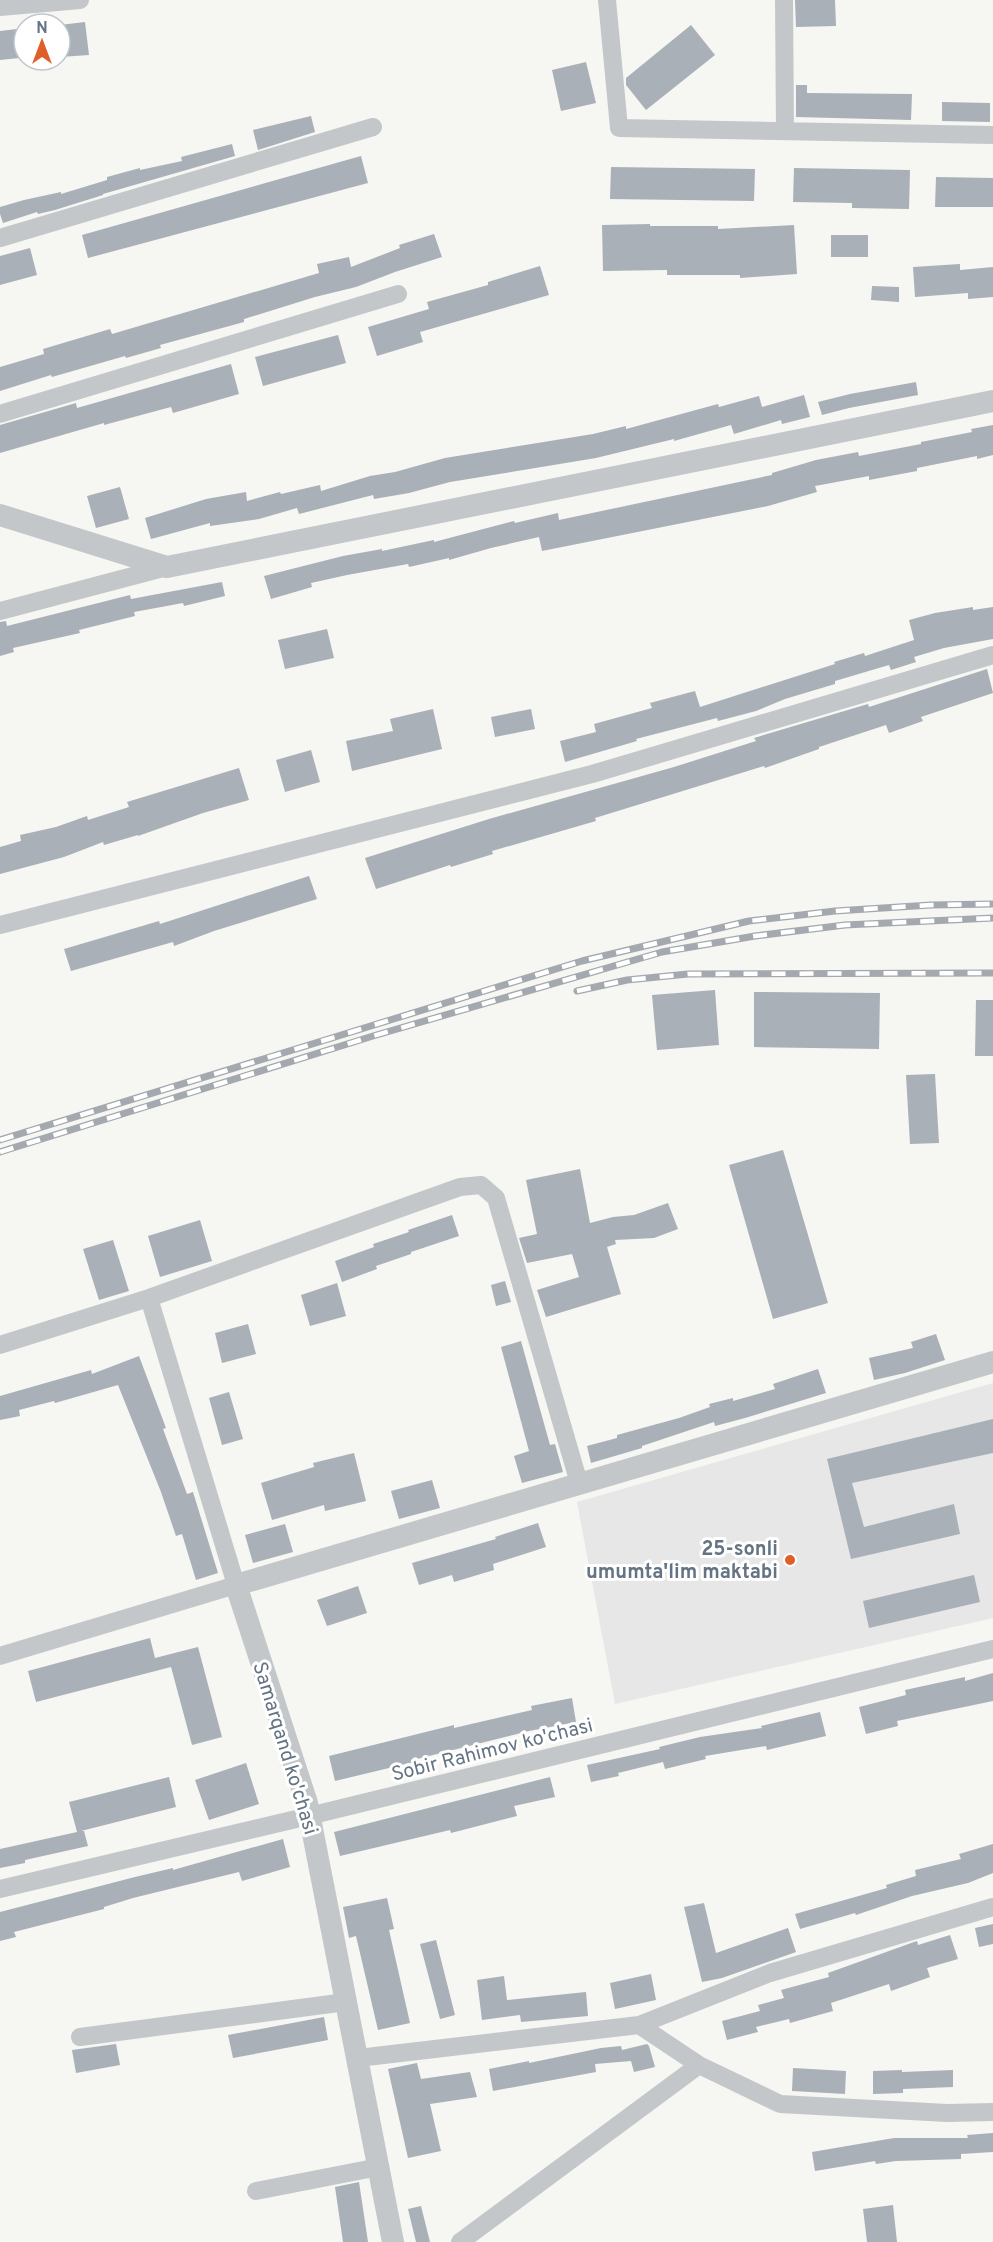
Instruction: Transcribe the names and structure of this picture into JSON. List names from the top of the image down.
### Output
{
  "streets": {
    "street": ["Samarqand ko'chasi", "Sobir Rahimov ko'chasi"]
  },
  "crossings": [
    ["Samarqand ko'chasi", "Sobir Rahimov ko'chasi"]
  ],
  "places": ["25-sonli umumta'lim maktabi"],
  "north": "top"
}
